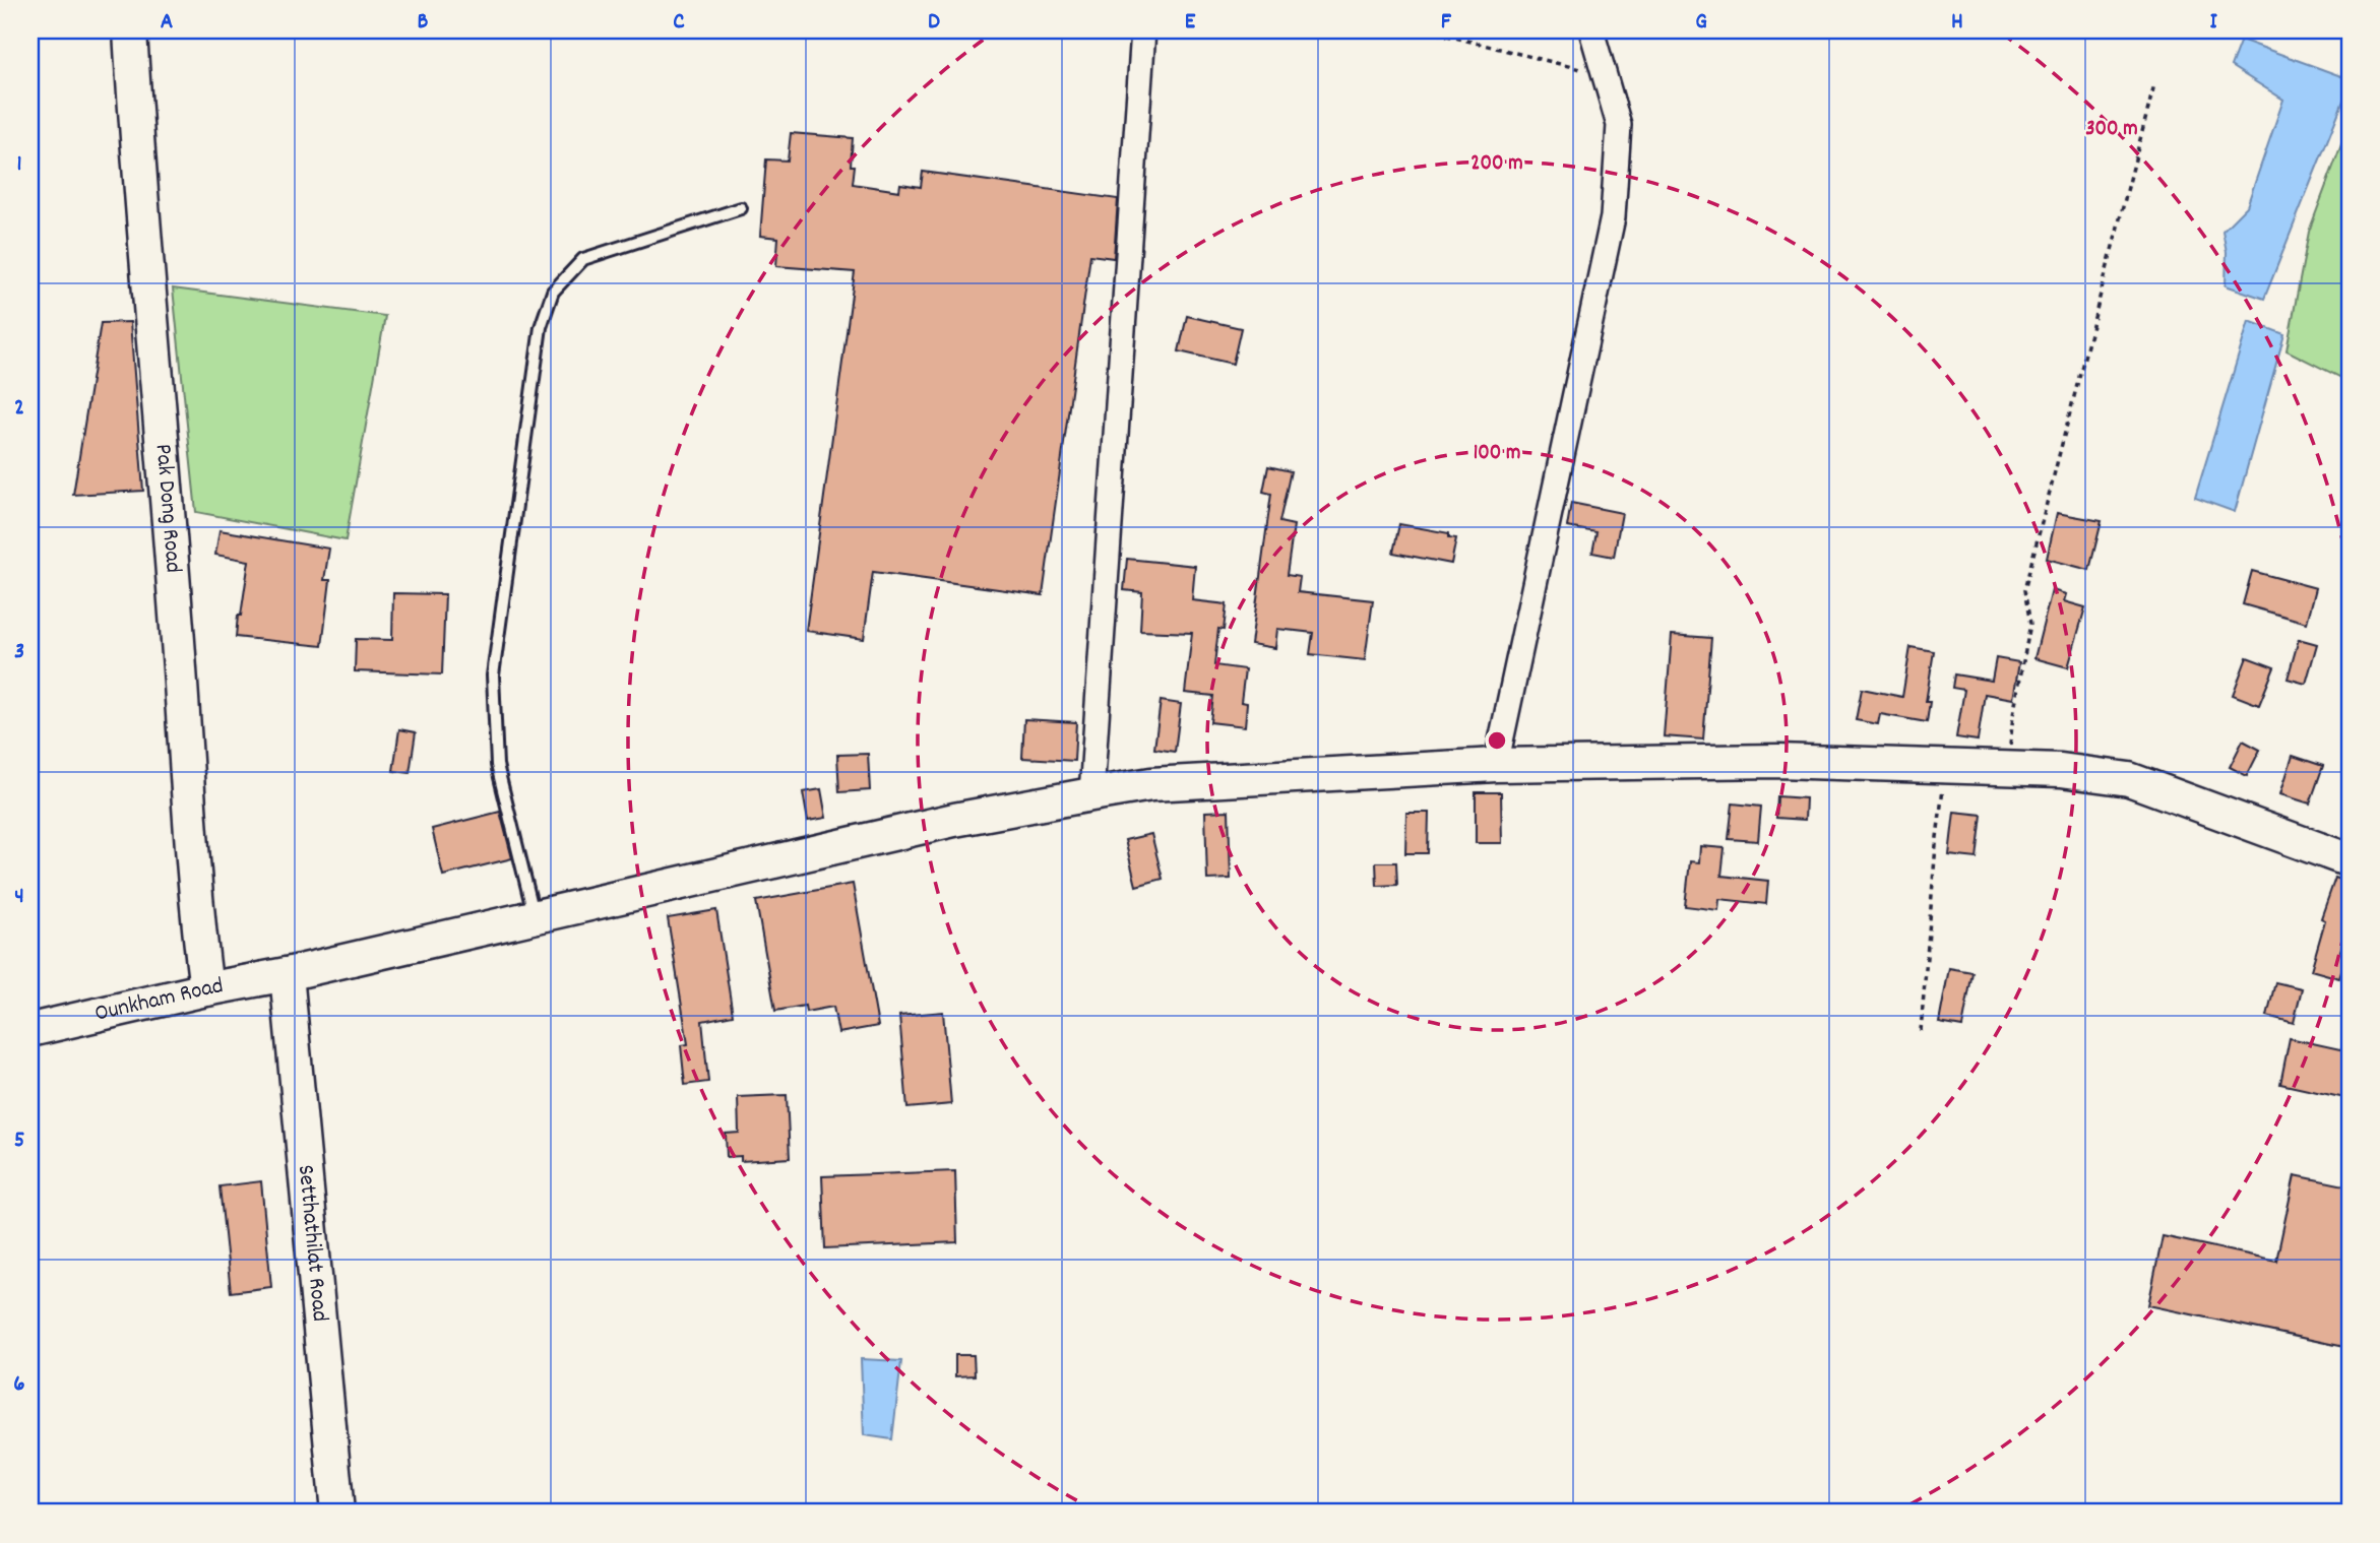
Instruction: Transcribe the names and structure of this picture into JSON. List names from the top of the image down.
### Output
{
  "streets": {
    "street": ["Pak Dong Road", "Ounkham Road", "Setthathilat Road"]
  },
  "crossings": [
    ["Pak Dong Road", "Ounkham Road"],
    ["Ounkham Road", "Setthathilat Road"]
  ],
  "grid": {
    "columns": [
      "A",
      "B",
      "C",
      "D",
      "E",
      "F",
      "G",
      "H",
      "I"
    ],
    "rows": [
      "1",
      "2",
      "3",
      "4",
      "5",
      "6"
    ]
  },
  "rings": ["300 m", "200 m", "100 m"]
}
